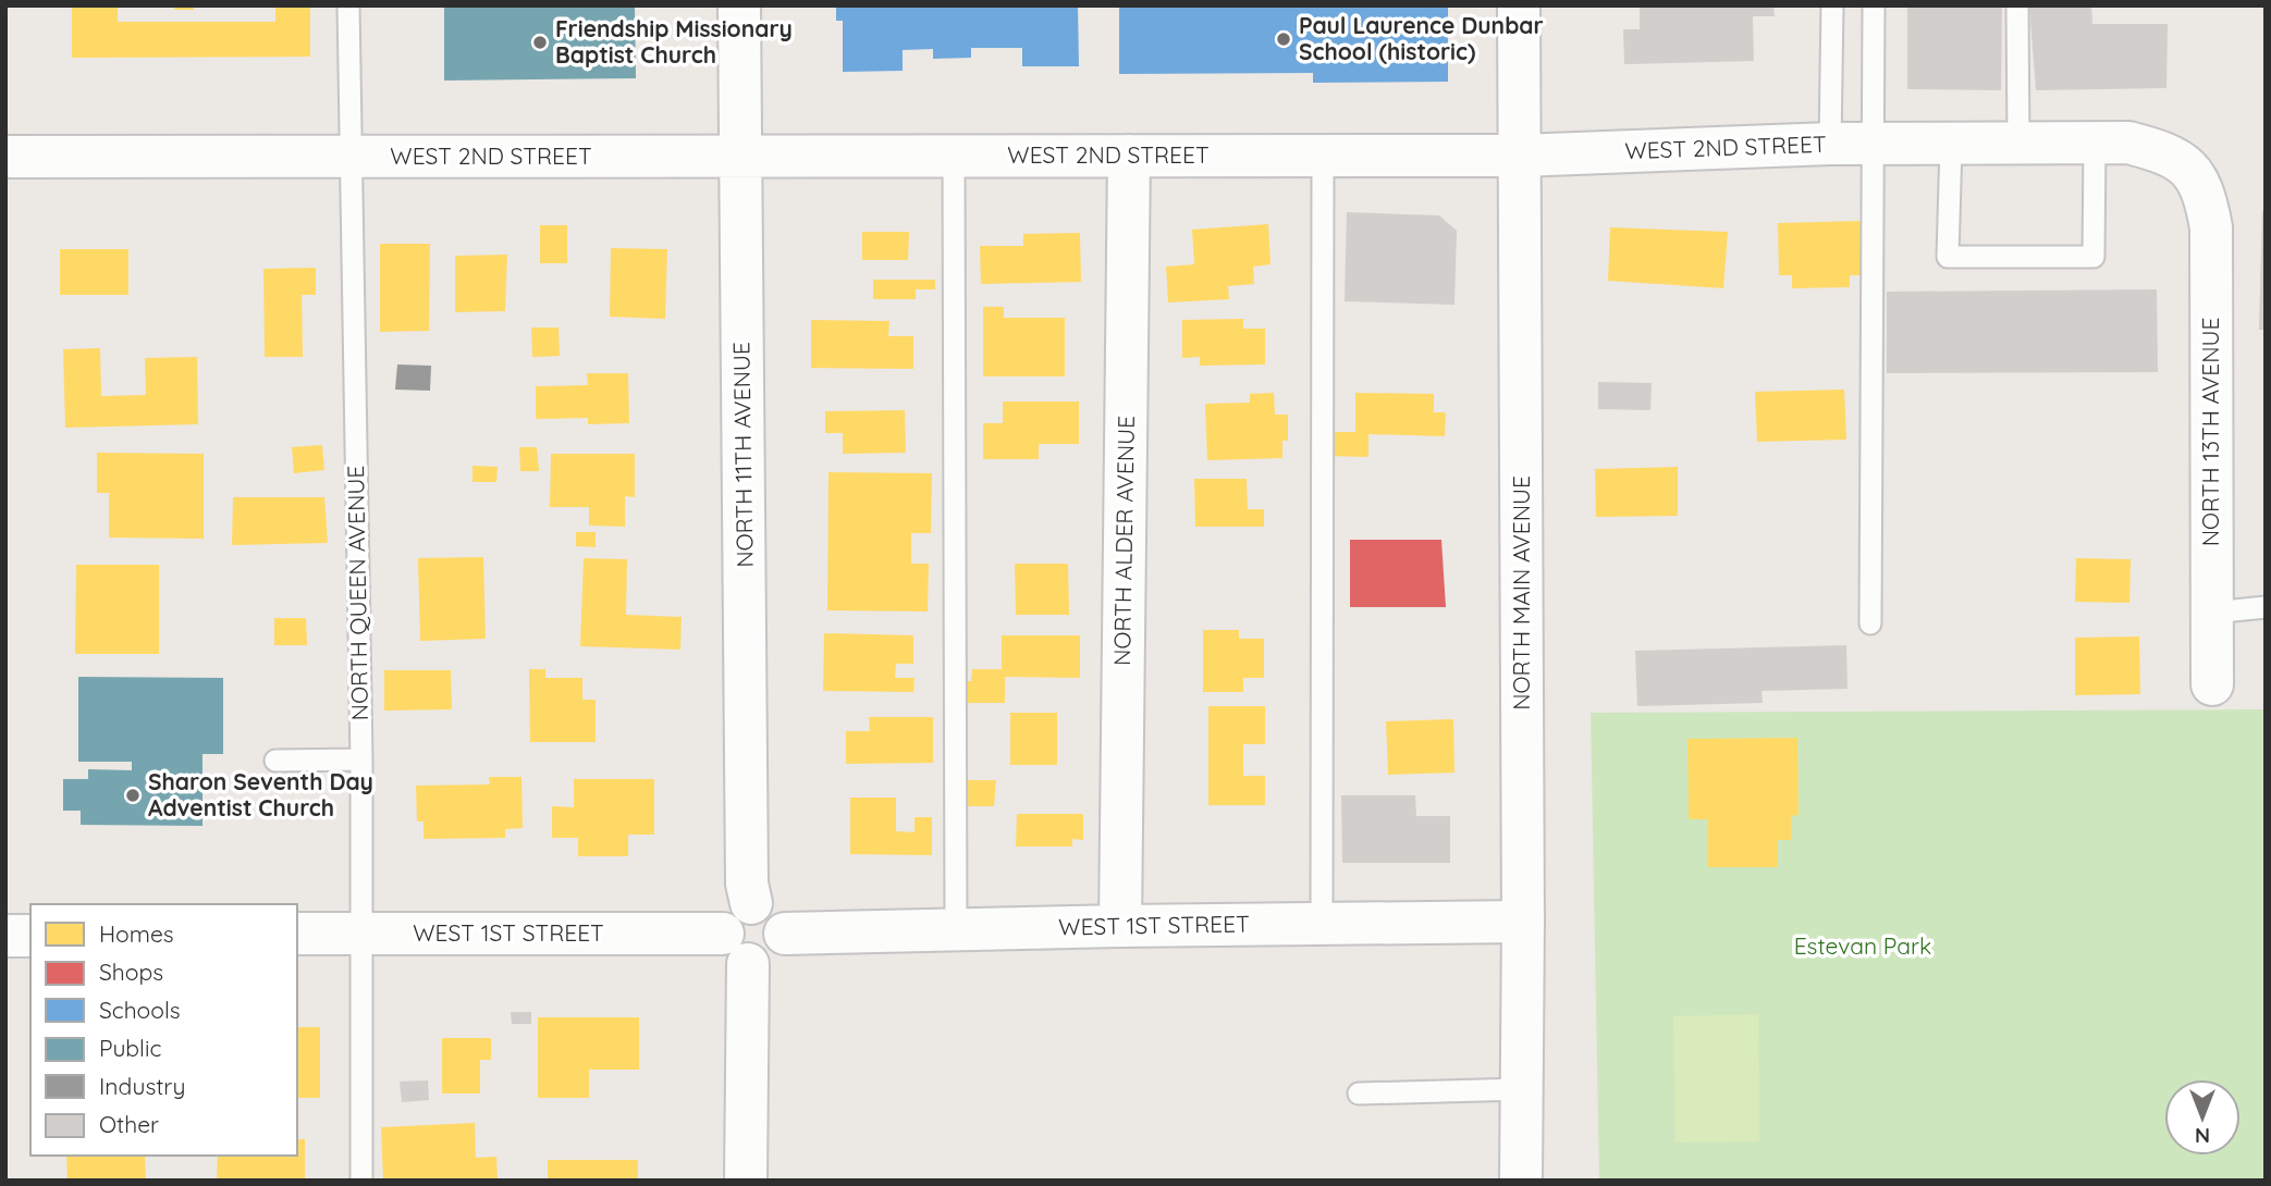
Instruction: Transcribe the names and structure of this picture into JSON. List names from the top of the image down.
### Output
{
  "streets": {
    "street": [
      "WEST 2ND STREET",
      "NORTH 13TH AVENUE",
      "NORTH 11TH AVENUE",
      "NORTH ALDER AVENUE",
      "NORTH MAIN AVENUE",
      "WEST 1ST STREET"
    ],
    "lane": ["NORTH QUEEN AVENUE"]
  },
  "crossings": [
    ["WEST 2ND STREET", "NORTH 13TH AVENUE"],
    ["WEST 2ND STREET", "NORTH 11TH AVENUE"],
    ["WEST 2ND STREET", "NORTH ALDER AVENUE"],
    ["WEST 2ND STREET", "NORTH QUEEN AVENUE"],
    ["WEST 2ND STREET", "NORTH MAIN AVENUE"],
    ["NORTH 11TH AVENUE", "WEST 1ST STREET"],
    ["NORTH ALDER AVENUE", "WEST 1ST STREET"],
    ["NORTH QUEEN AVENUE", "WEST 1ST STREET"],
    ["NORTH MAIN AVENUE", "WEST 1ST STREET"]
  ],
  "parks": ["Estevan Park"],
  "places": ["Paul Laurence Dunbar School (historic)", "Friendship Missionary Baptist Church", "Sharon Seventh Day Adventist Church"],
  "legend": [
    "Homes",
    "Shops",
    "Schools",
    "Public",
    "Industry",
    "Other"
  ],
  "north": "bottom"
}
